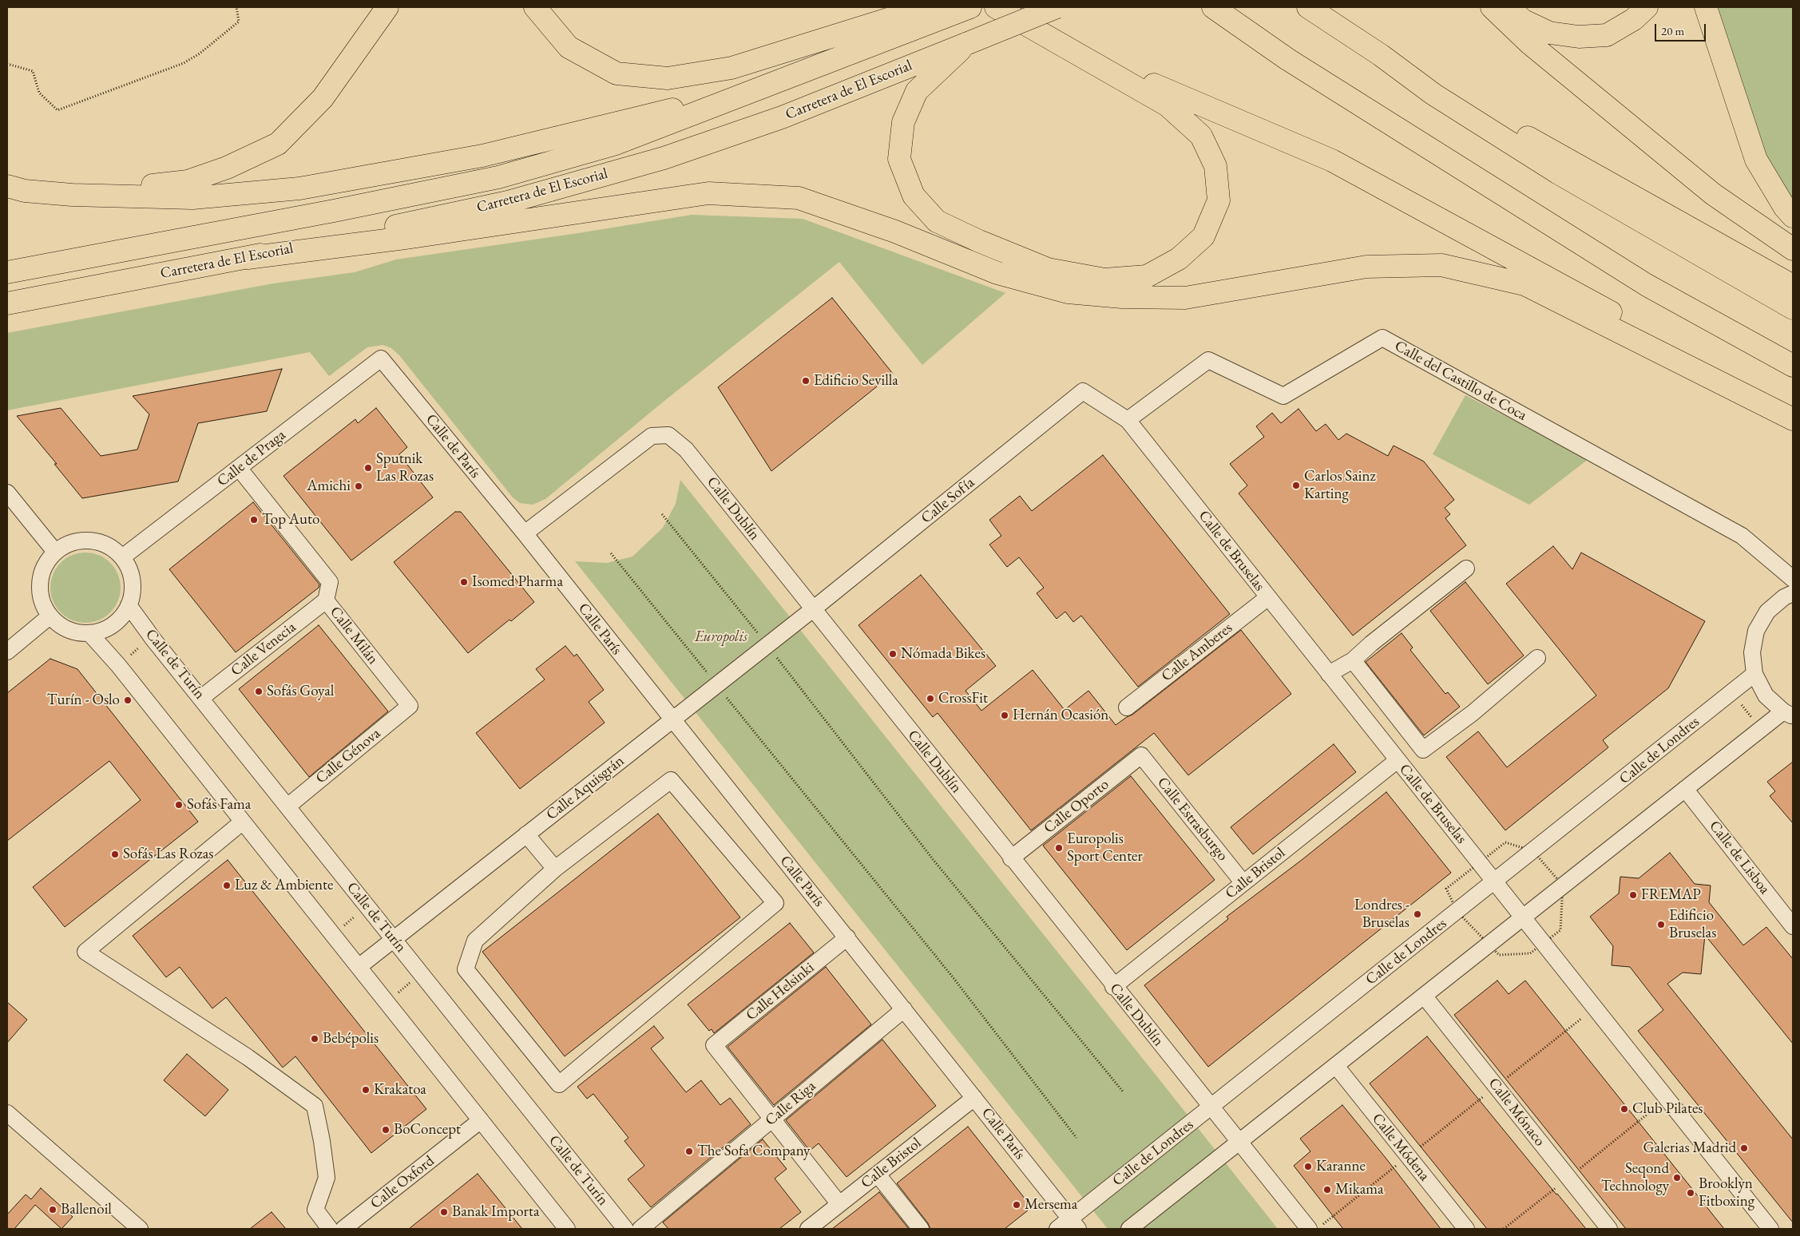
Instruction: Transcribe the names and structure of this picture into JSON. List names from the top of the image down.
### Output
{
  "streets": {
    "highway": ["Carretera de El Escorial"],
    "street": [
      "Calle del Castillo de Coca",
      "Calle de París",
      "Calle de Praga",
      "Calle Sofía",
      "Calle Dublín",
      "Calle de Bruselas",
      "Calle París",
      "Calle Milán",
      "Calle Venecia",
      "Calle Amberes",
      "Calle de Turín",
      "Calle de Londres",
      "Calle Génova",
      "Calle Aquisgrán",
      "Calle Oporto",
      "Calle Estrasburgo",
      "Calle de Lisboa",
      "Calle Bristol",
      "Calle Helsinki",
      "Calle Riga",
      "Calle Mónaco",
      "Calle Módena",
      "Calle Oxford"
    ]
  },
  "crossings": [
    ["Calle del Castillo de Coca", "Calle de Bruselas"],
    ["Calle de París", "Calle de Praga"],
    ["Calle de París", "Calle Dublín"],
    ["Calle de París", "Calle París"],
    ["Calle de Praga", "Calle Milán"],
    ["Calle de Praga", "Calle de Turín"],
    ["Calle Sofía", "Calle Dublín"],
    ["Calle Sofía", "Calle de Bruselas"],
    ["Calle Sofía", "Calle Aquisgrán"],
    ["Calle Dublín", "Calle París"],
    ["Calle Dublín", "Calle de Londres"],
    ["Calle Dublín", "Calle Aquisgrán"],
    ["Calle Dublín", "Calle Oporto"],
    ["Calle Dublín", "Calle Bristol"],
    ["Calle de Bruselas", "Calle Amberes"],
    ["Calle de Bruselas", "Calle de Londres"],
    ["Calle de Bruselas", "Calle Bristol"],
    ["Calle París", "Calle de Londres"],
    ["Calle París", "Calle Aquisgrán"],
    ["Calle París", "Calle Bristol"],
    ["Calle París", "Calle Helsinki"],
    ["Calle París", "Calle Riga"],
    ["Calle Milán", "Calle Venecia"],
    ["Calle Milán", "Calle Génova"],
    ["Calle Venecia", "Calle de Turín"],
    ["Calle de Turín", "Calle Génova"],
    ["Calle de Turín", "Calle Aquisgrán"],
    ["Calle Oporto", "Calle Estrasburgo"],
    ["Calle Estrasburgo", "Calle Bristol"],
    ["Calle Helsinki", "Calle Riga"]
  ],
  "parks": ["Europolis"],
  "places": [
    "Edificio Sevilla",
    "Sputnik Las Rozas",
    "Carlos Sainz Karting",
    "Amichi",
    "Top Auto",
    "Isomed Pharma",
    "Nómada Bikes",
    "Sofás Goyal",
    "CrossFit",
    "Turín - Oslo",
    "Hernán Ocasión",
    "Sofás Fama",
    "Europolis Sport Center",
    "Sofás Las Rozas",
    "Luz & Ambiente",
    "FREMAP",
    "Londres - Bruselas",
    "Edificio Bruselas",
    "Bebépolis",
    "Krakatoa",
    "Club Pilates",
    "BoConcept",
    "Galerias Madrid",
    "The Sofa Company",
    "Karanne",
    "Seqond Technology",
    "Mikama",
    "Brooklyn Fitboxing",
    "Mersema",
    "Ballenoil",
    "Banak Importa"
  ],
  "scale_bar": "20 m"
}
